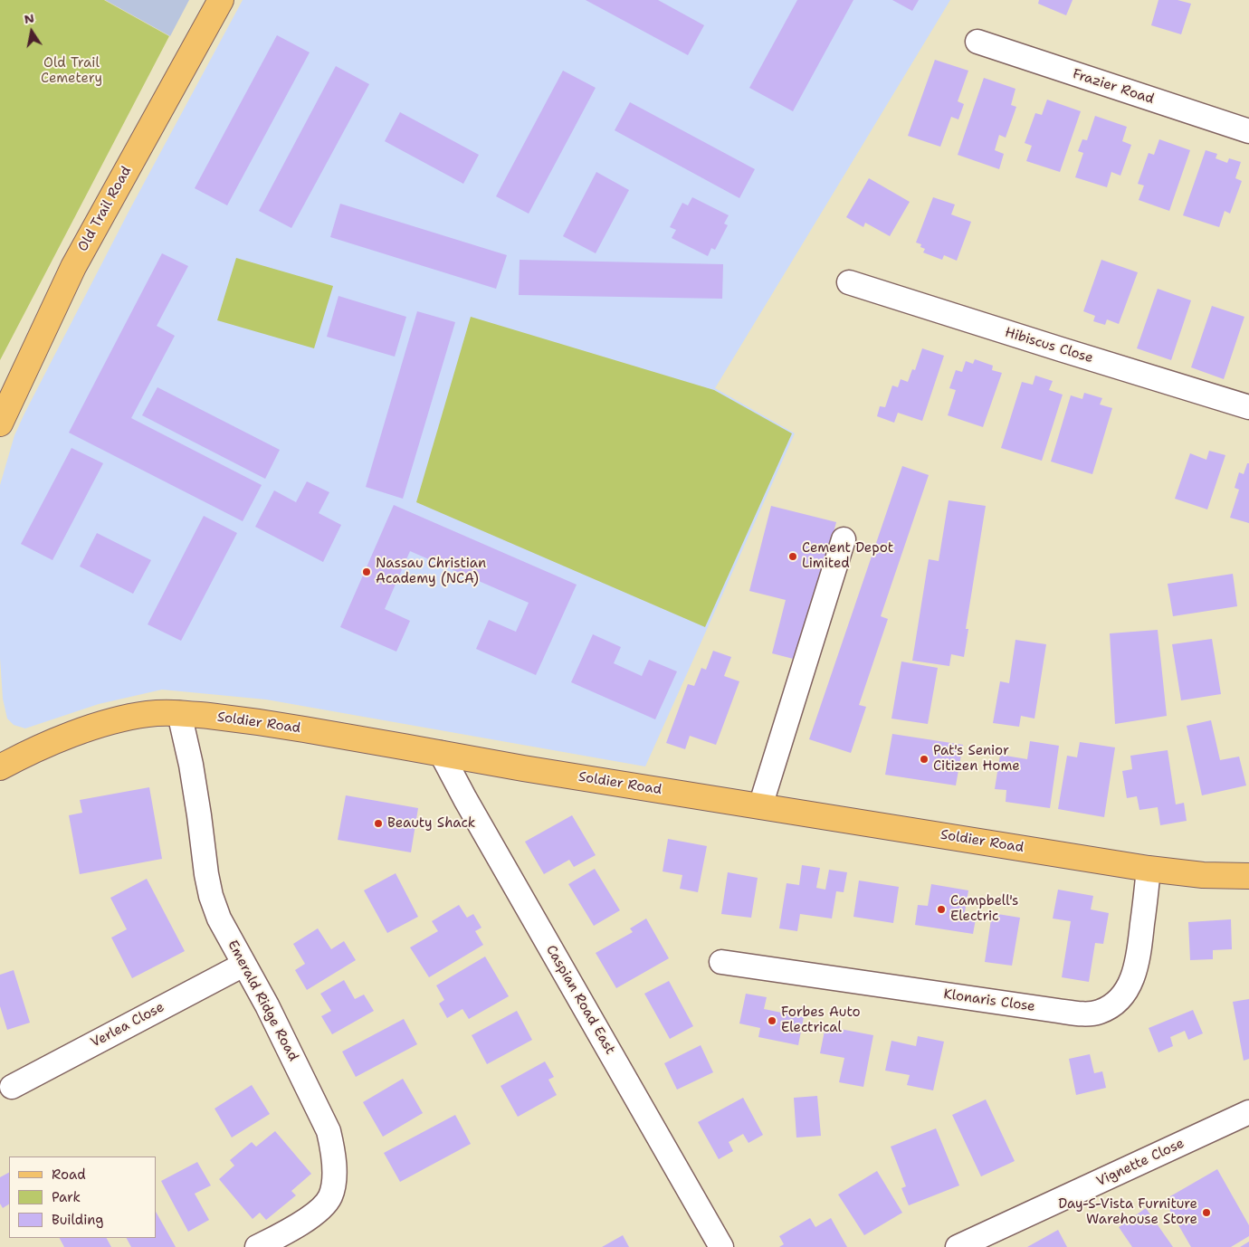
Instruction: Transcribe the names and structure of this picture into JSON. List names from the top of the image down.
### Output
{
  "streets": {
    "main road": ["Old Trail Road", "Soldier Road"],
    "street": [
      "Frazier Road",
      "Hibiscus Close",
      "Caspian Road East",
      "Emerald Ridge Road",
      "Klonaris Close",
      "Verlea Close",
      "Vignette Close"
    ]
  },
  "crossings": [
    ["Soldier Road", "Caspian Road East"],
    ["Soldier Road", "Emerald Ridge Road"],
    ["Soldier Road", "Klonaris Close"],
    ["Emerald Ridge Road", "Verlea Close"]
  ],
  "parks": ["Old Trail Cemetery"],
  "places": [
    "Cement Depot Limited",
    "Nassau Christian Academy (NCA)",
    "Pat's Senior Citizen Home",
    "Beauty Shack",
    "Campbell's Electric",
    "Forbes Auto Electrical",
    "Day-S-Vista Furniture Warehouse Store"
  ],
  "legend": ["Road", "Park", "Building"],
  "north": "top"
}
